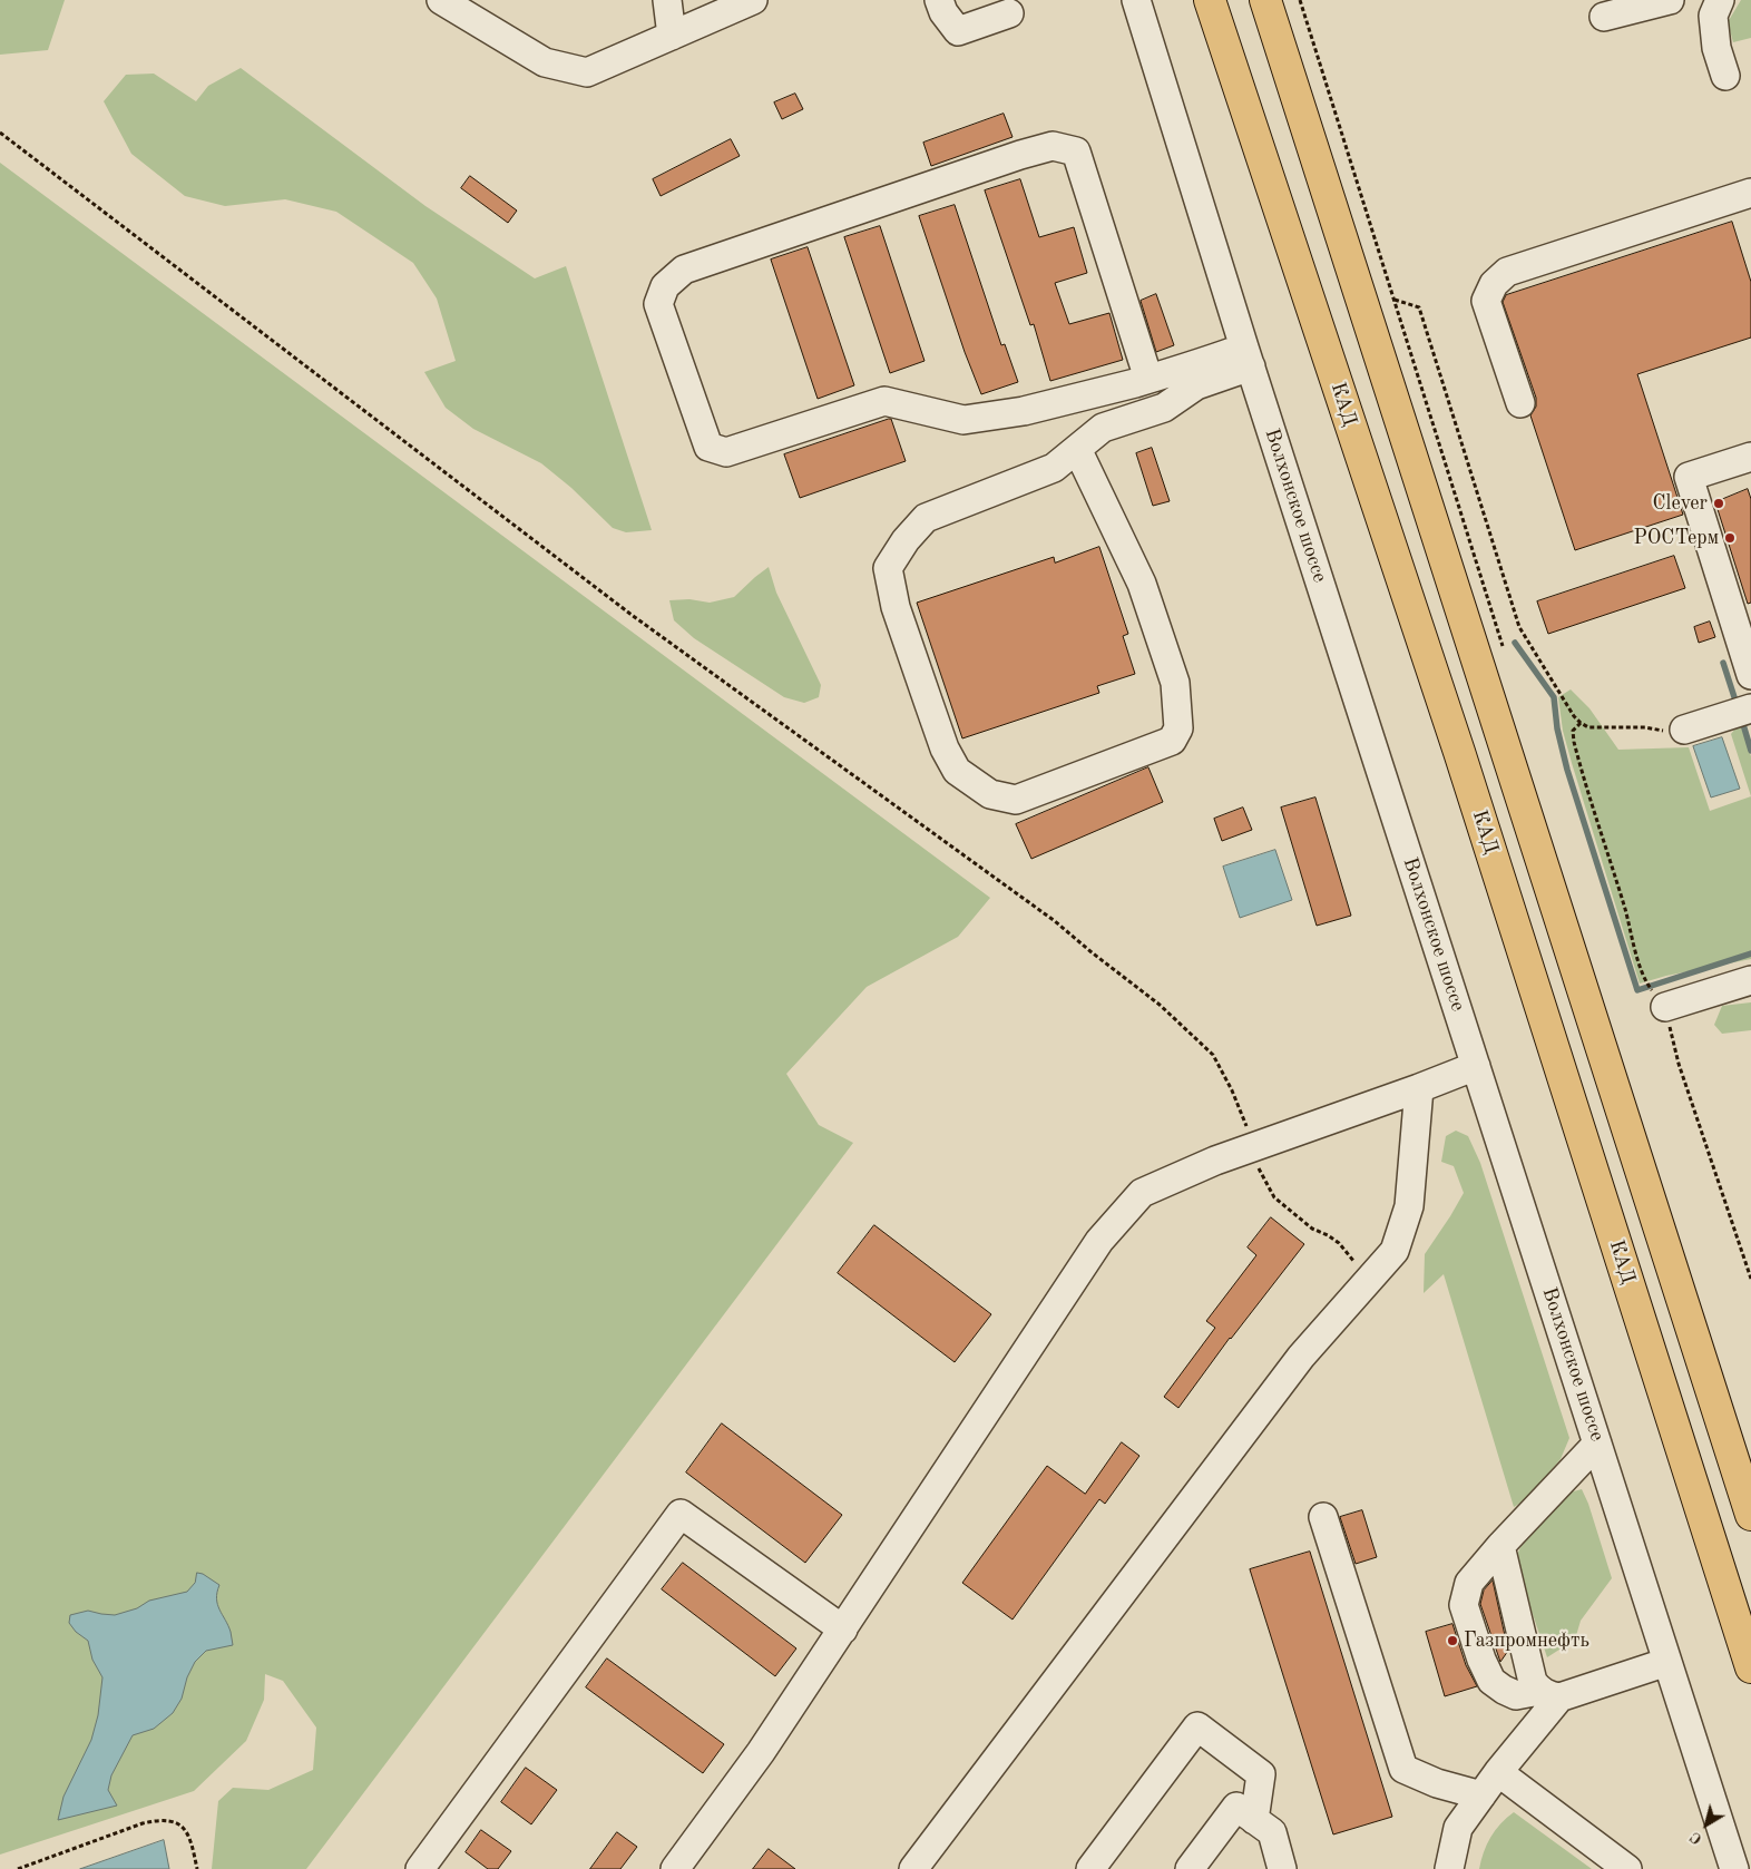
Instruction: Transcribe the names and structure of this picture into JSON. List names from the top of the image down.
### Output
{
  "streets": {
    "highway": ["КАД"],
    "street": ["Волхонское шоссе"]
  },
  "places": ["Clever", "РОСТерм", "Газпромнефть"],
  "north": "bottom left"
}
